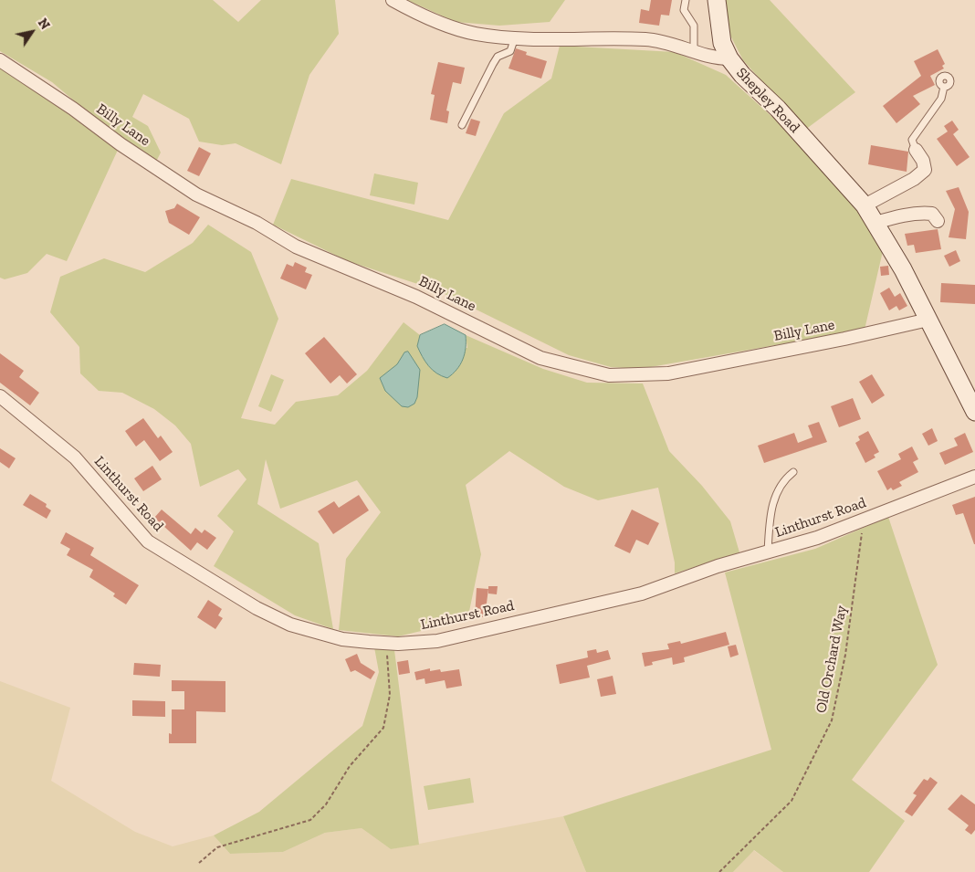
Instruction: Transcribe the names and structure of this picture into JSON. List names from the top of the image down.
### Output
{
  "streets": {
    "street": ["Shepley Road", "Billy Lane", "Linthurst Road"],
    "path": ["Old Orchard Way"]
  },
  "crossings": [
    ["Shepley Road", "Billy Lane"],
    ["Linthurst Road", "Old Orchard Way"]
  ],
  "north": "top right"
}
